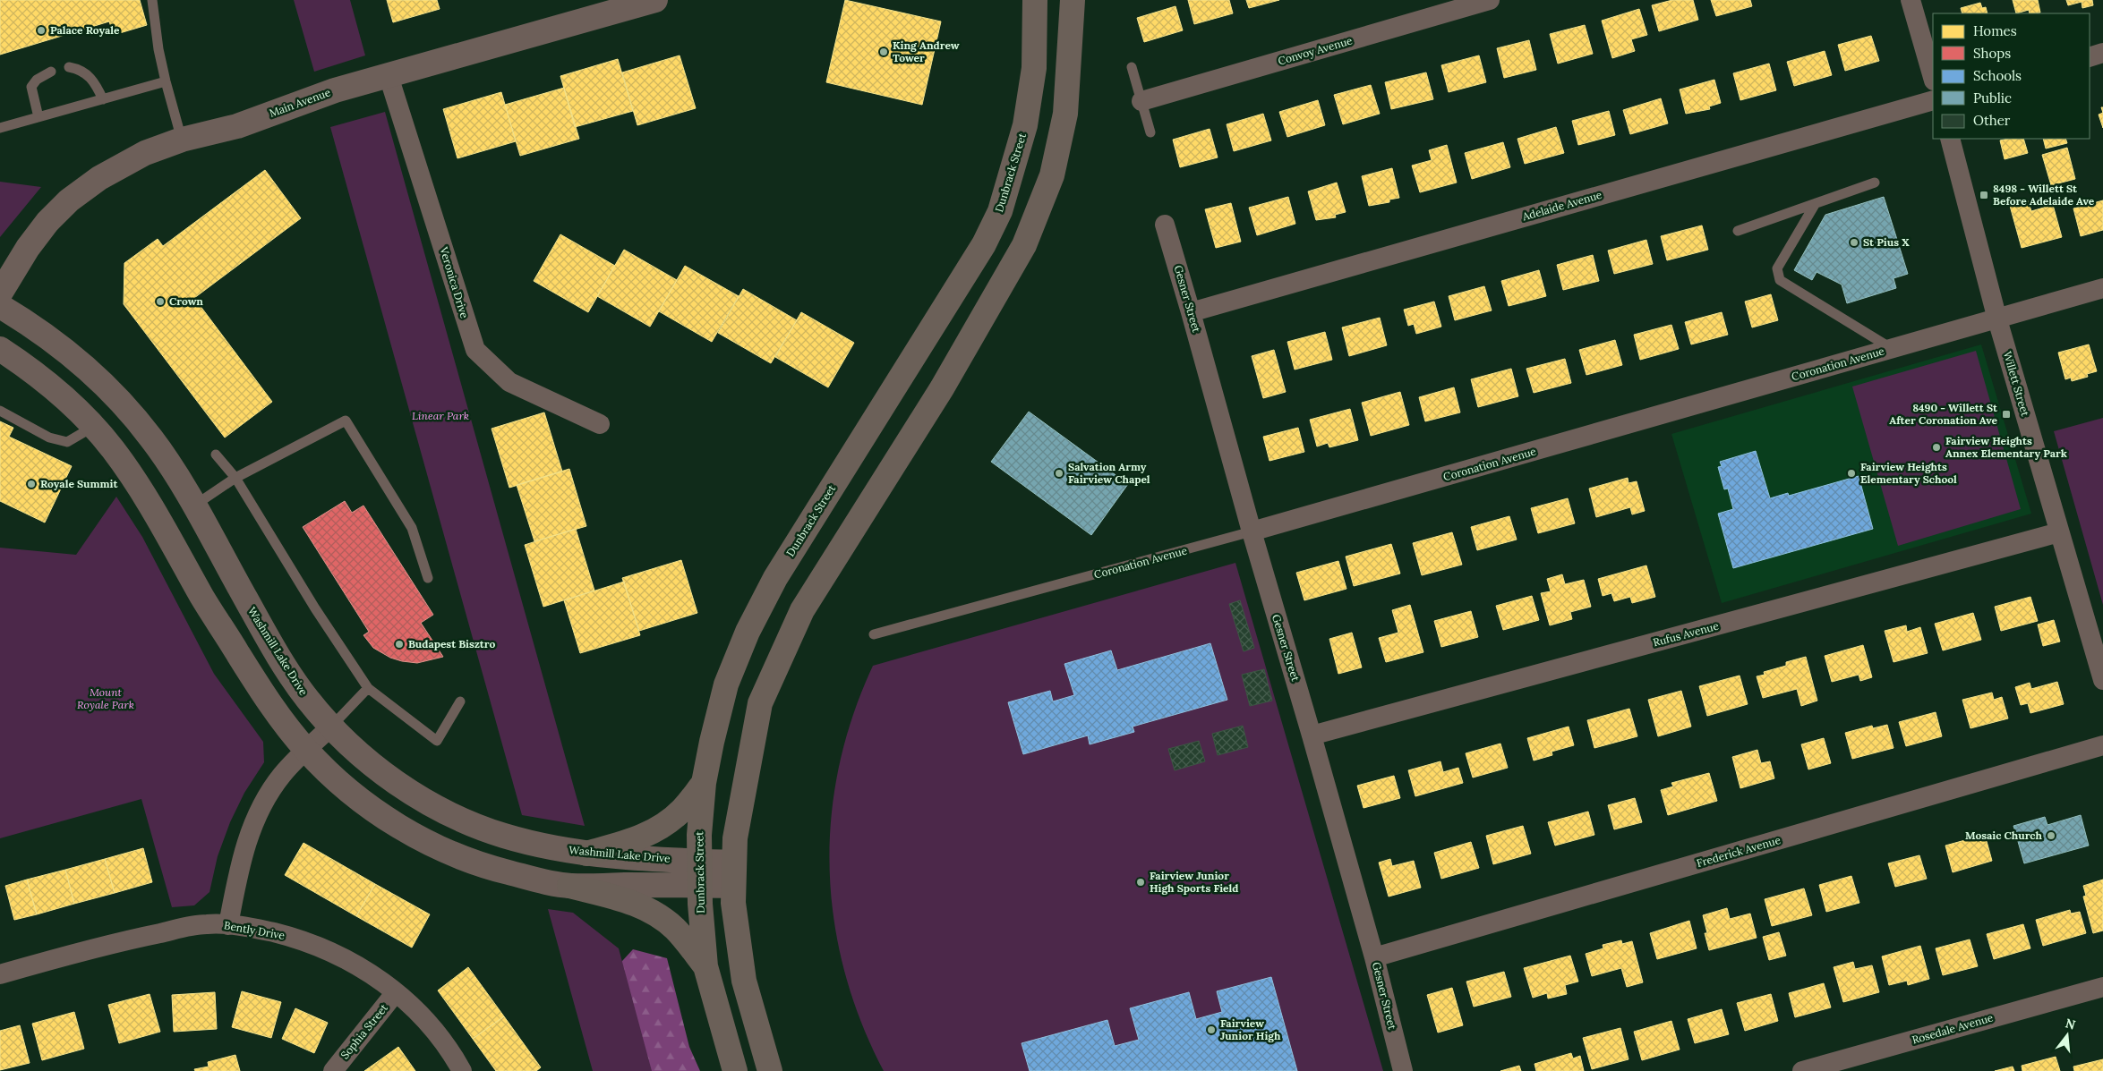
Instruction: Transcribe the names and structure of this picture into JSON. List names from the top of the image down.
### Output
{
  "streets": {
    "main road": ["Dunbrack Street"],
    "street": [
      "Convoy Avenue",
      "Main Avenue",
      "Adelaide Avenue",
      "Veronica Drive",
      "Gesner Street",
      "Coronation Avenue",
      "Willett Street",
      "Rufus Avenue",
      "Washmill Lake Drive",
      "Frederick Avenue",
      "Bently Drive",
      "Rosedale Avenue",
      "Sophia Street"
    ]
  },
  "crossings": [
    ["Main Avenue", "Veronica Drive"],
    ["Dunbrack Street", "Washmill Lake Drive"],
    ["Adelaide Avenue", "Gesner Street"],
    ["Gesner Street", "Coronation Avenue"],
    ["Gesner Street", "Rufus Avenue"],
    ["Gesner Street", "Frederick Avenue"],
    ["Coronation Avenue", "Willett Street"],
    ["Willett Street", "Rufus Avenue"],
    ["Bently Drive", "Sophia Street"]
  ],
  "parks": ["Linear Park", "Mount Royale Park"],
  "places": {
    "other": [
      "Palace Royale",
      "King Andrew Tower",
      "St Pius X",
      "Crown",
      "Fairview Heights Annex Elementary Park",
      "Salvation Army Fairview Chapel",
      "Fairview Heights Elementary School",
      "Royale Summit",
      "Budapest Bisztro",
      "Mosaic Church",
      "Fairview Junior High Sports Field",
      "Fairview Junior High"
    ],
    "transit": ["8498 - Willett St Before Adelaide Ave", "8490 - Willett St After Coronation Ave"]
  },
  "legend": [
    "Homes",
    "Shops",
    "Schools",
    "Public",
    "Other"
  ],
  "north": "top"
}
